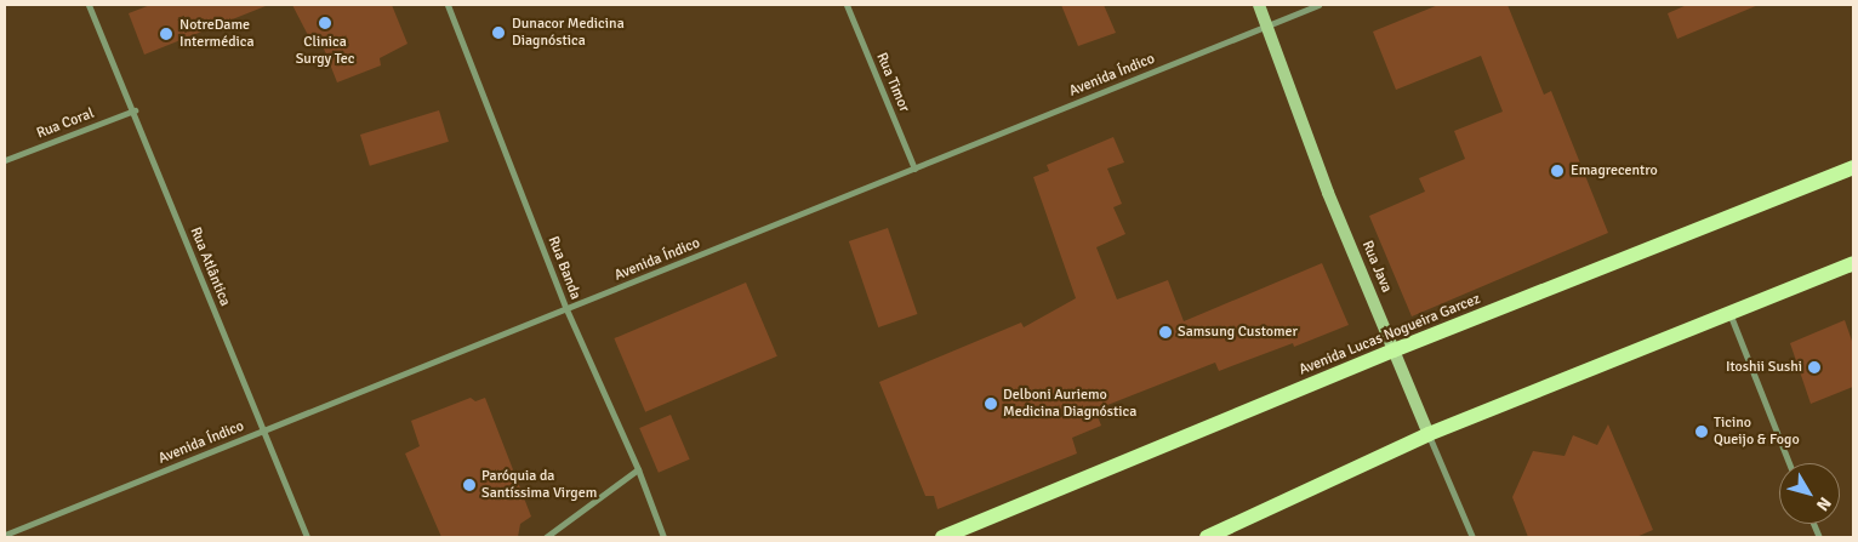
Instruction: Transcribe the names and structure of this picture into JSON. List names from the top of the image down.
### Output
{
  "streets": {
    "main road": ["Avenida Lucas Nogueira Garcez"],
    "street": [
      "Avenida Índico",
      "Rua Timor",
      "Rua Coral",
      "Rua Atlântica",
      "Rua Java",
      "Rua Banda"
    ]
  },
  "crossings": [
    ["Avenida Índico", "Rua Timor"],
    ["Avenida Índico", "Rua Atlântica"],
    ["Avenida Índico", "Rua Java"],
    ["Avenida Índico", "Rua Banda"],
    ["Rua Coral", "Rua Atlântica"],
    ["Rua Java", "Avenida Lucas Nogueira Garcez"]
  ],
  "places": [
    "Clinica Surgy Tec",
    "Dunacor Medicina Diagnóstica",
    "NotreDame Intermédica",
    "Emagrecentro",
    "Samsung Customer",
    "Itoshii Sushi",
    "Delboni Auriemo Medicina Diagnóstica",
    "Ticino Queijo & Fogo",
    "Paróquia da Santíssima Virgem"
  ],
  "north": "bottom right"
}
